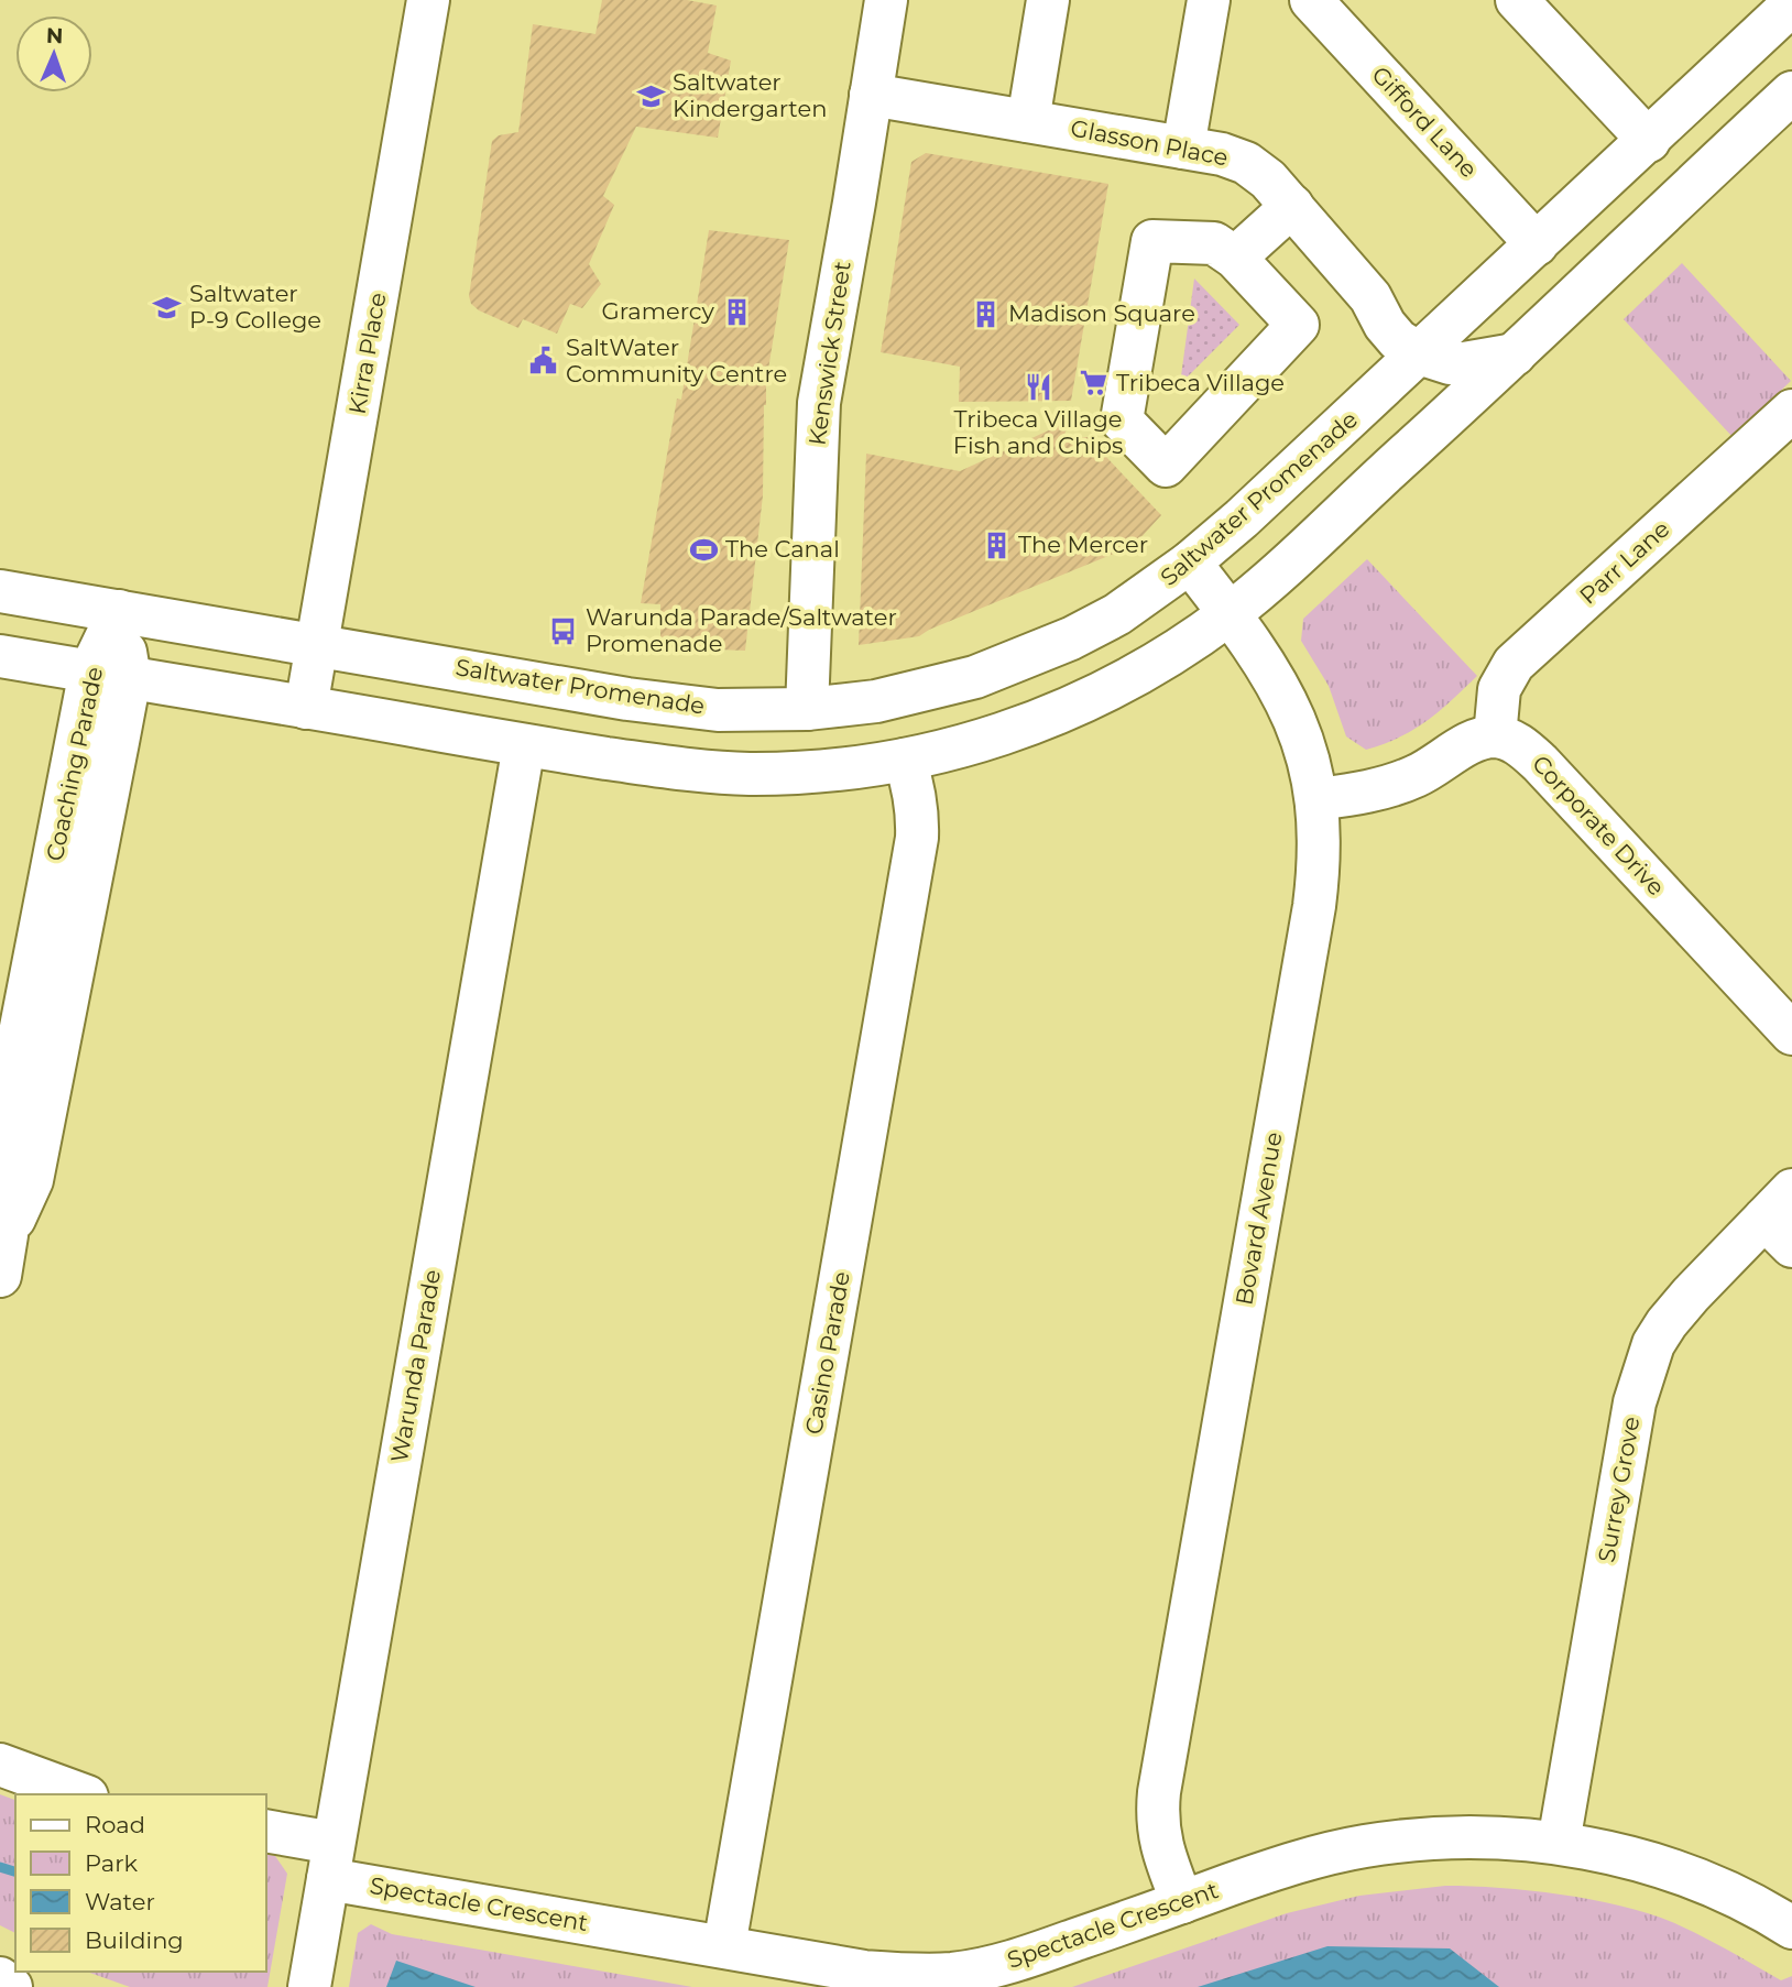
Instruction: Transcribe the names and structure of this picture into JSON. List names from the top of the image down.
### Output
{
  "streets": {
    "street": [
      "Gifford Lane",
      "Glasson Place",
      "Kirra Place",
      "Kenswick Street",
      "Saltwater Promenade",
      "Parr Lane",
      "Coaching Parade",
      "Corporate Drive",
      "Bovard Avenue",
      "Casino Parade",
      "Warunda Parade",
      "Surrey Grove",
      "Spectacle Crescent"
    ]
  },
  "crossings": [
    ["Gifford Lane", "Saltwater Promenade"],
    ["Glasson Place", "Kenswick Street"],
    ["Glasson Place", "Saltwater Promenade"],
    ["Kirra Place", "Saltwater Promenade"],
    ["Kenswick Street", "Saltwater Promenade"],
    ["Saltwater Promenade", "Coaching Parade"],
    ["Saltwater Promenade", "Bovard Avenue"],
    ["Parr Lane", "Corporate Drive"],
    ["Bovard Avenue", "Spectacle Crescent"],
    ["Casino Parade", "Spectacle Crescent"],
    ["Warunda Parade", "Spectacle Crescent"],
    ["Surrey Grove", "Spectacle Crescent"]
  ],
  "places": {
    "school or university": ["Saltwater Kindergarten", "Saltwater P-9 College"],
    "building": ["Gramercy", "Madison Square", "The Mercer"],
    "public building": ["SaltWater Community Centre"],
    "supermarket": ["Tribeca Village"],
    "restaurant": ["Tribeca Village Fish and Chips"],
    "sports": ["The Canal"],
    "bus stop": ["Warunda Parade/Saltwater Promenade"]
  },
  "legend": [
    "Road",
    "Park",
    "Water",
    "Building"
  ],
  "north": "top"
}
